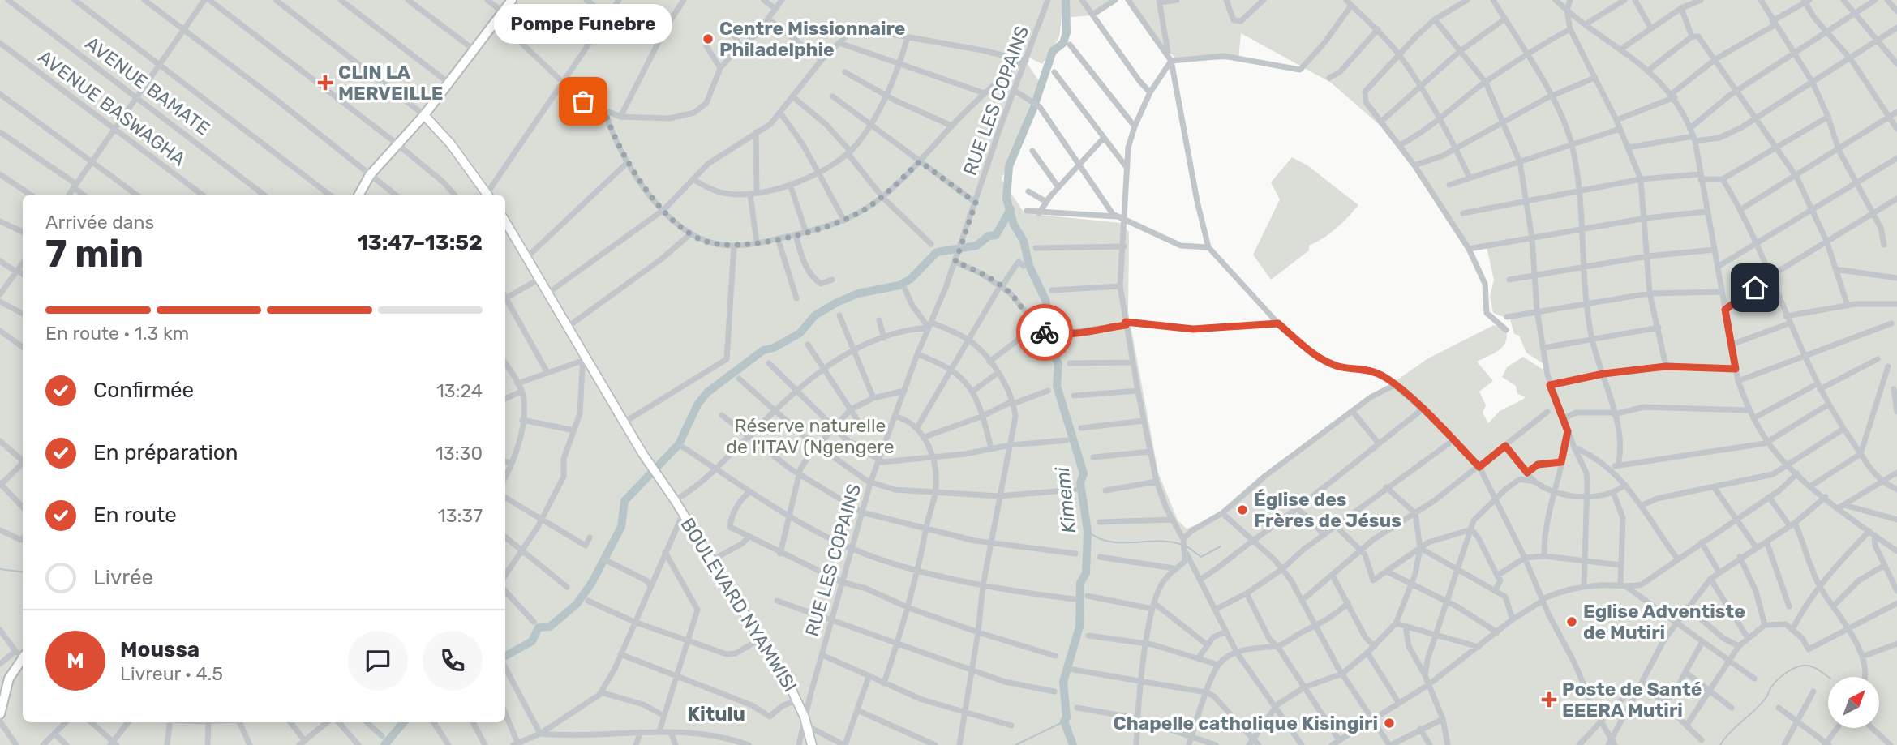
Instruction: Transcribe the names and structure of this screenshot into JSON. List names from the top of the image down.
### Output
{
  "streets": {
    "main road": ["BOULEVARD NYAMWISI"],
    "street": ["AVENUE BAMATE", "RUE LES COPAINS", "AVENUE BASWAGHA"]
  },
  "crossings": [
    ["RUE LES COPAINS", "BOULEVARD NYAMWISI"]
  ],
  "districts": ["Kitulu"],
  "water": ["Kimemi"],
  "parks": ["Réserve naturelle de l'ITAV (Ngengere"],
  "places": {
    "other": [
      "Centre Missionnaire Philadelphie",
      "Pompe Funebre",
      "Église des Frères de Jésus",
      "Eglise Adventiste de Mutiri",
      "Chapelle catholique Kisingiri"
    ],
    "health": ["CLIN LA MERVEILLE", "Poste de Santé EEERA Mutiri"]
  },
  "north": "top right",
  "page": {
    "bubble": "Pompe Funebre",
    "heading": ["7 min", "Arrivée dans", "13:47–13:52"],
    "panel": ["Moussa", "Livreur · 4.5"],
    "bar": "En route · 1.3 km",
    "list": [
      ["Confirmée", "13:24"],
      ["En préparation", "13:30"],
      ["En route", "13:37"],
      "Livrée"
    ],
    "round": "M"
  }
}
